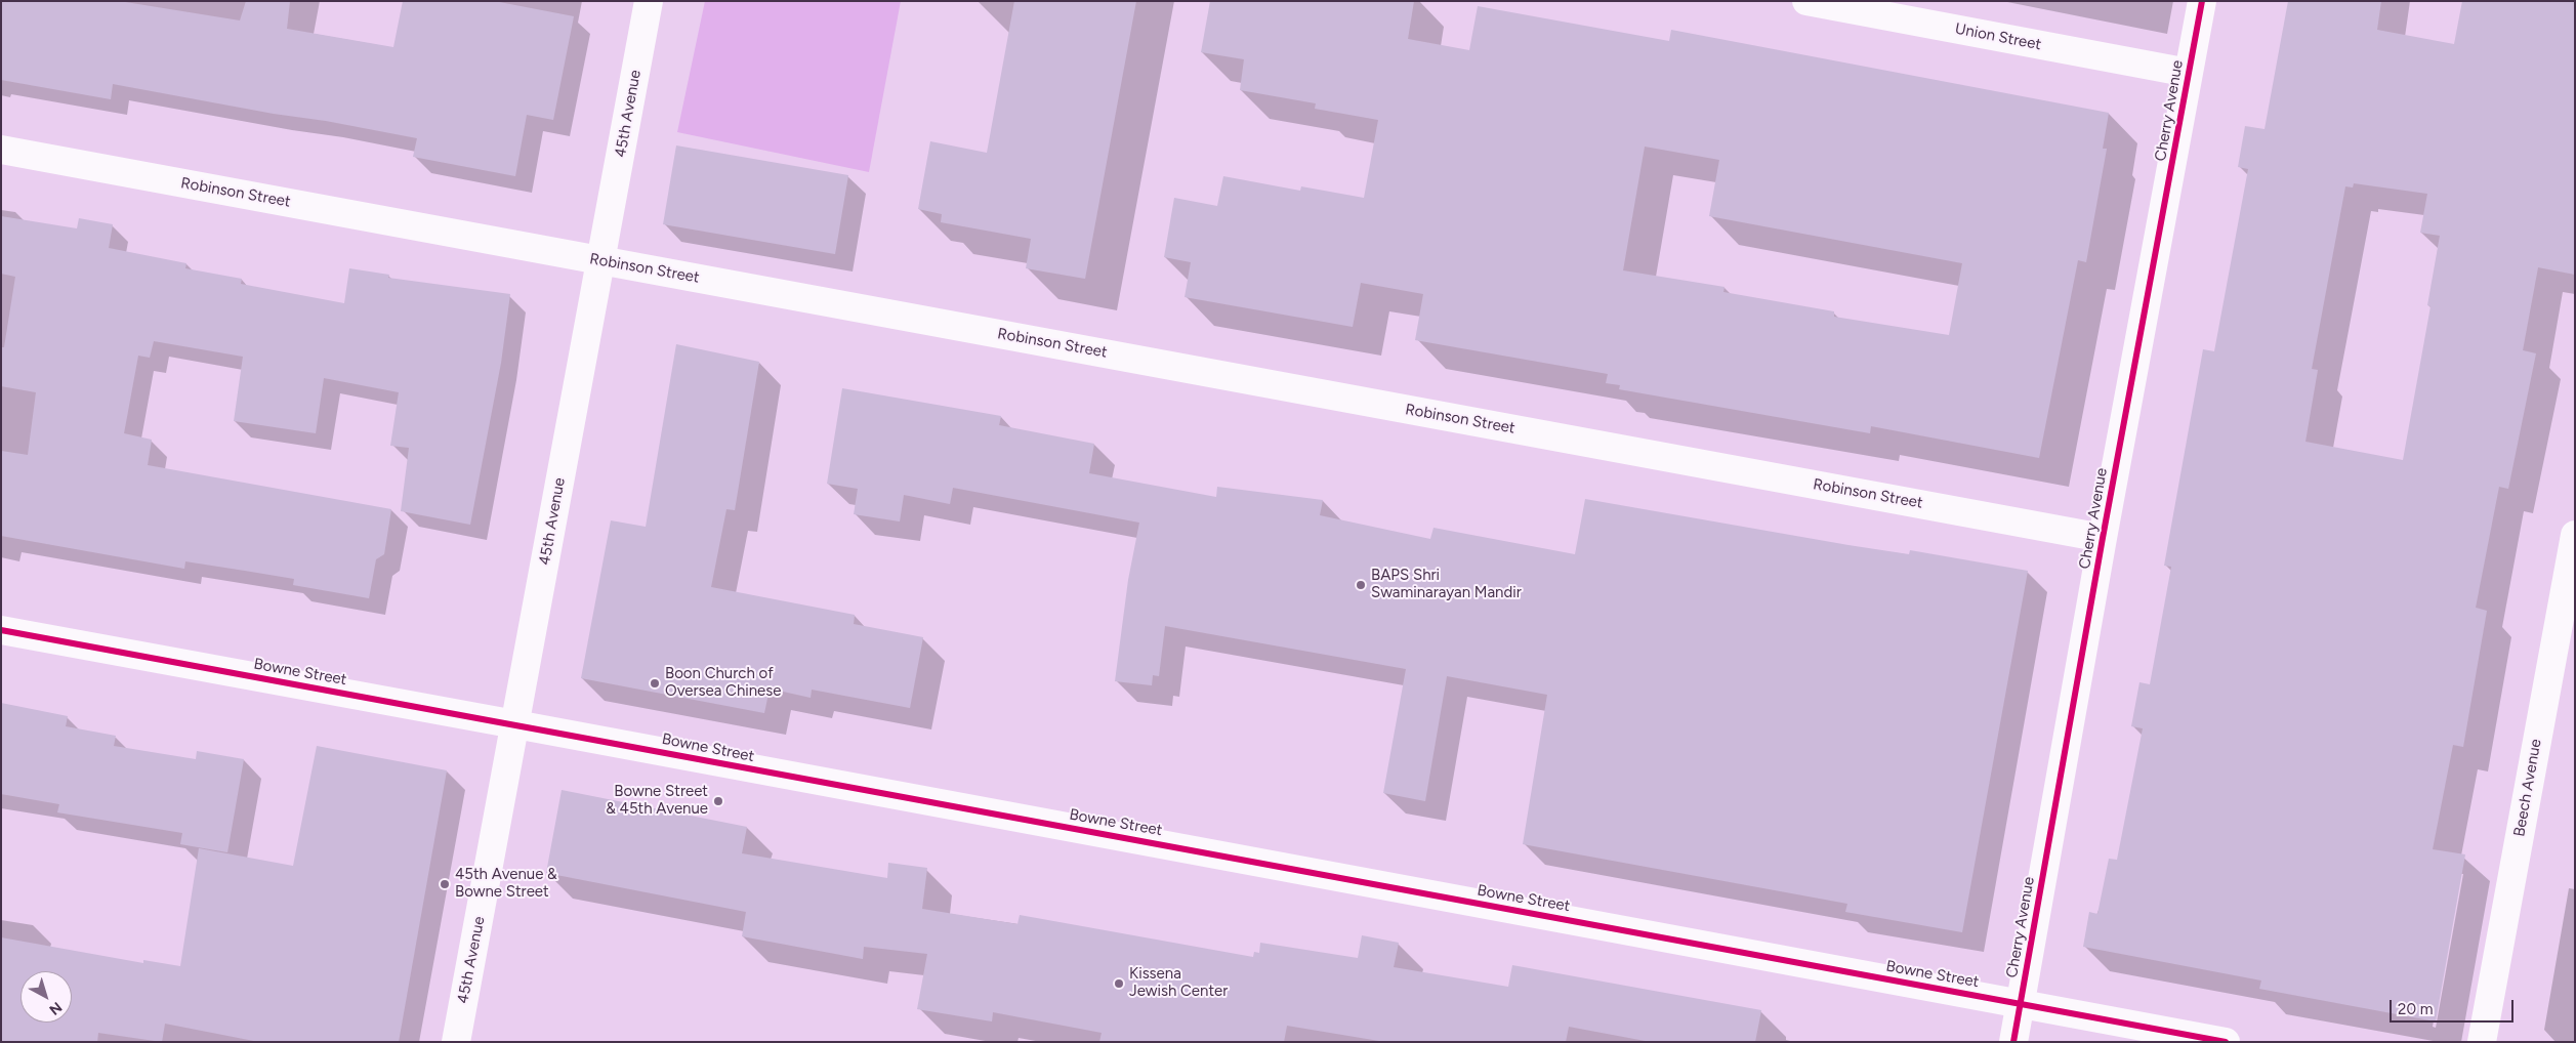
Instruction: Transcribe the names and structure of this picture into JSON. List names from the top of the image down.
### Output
{
  "streets": {
    "street": [
      "Union Street",
      "Cherry Avenue",
      "45th Avenue",
      "Robinson Street",
      "Bowne Street",
      "Beech Avenue"
    ]
  },
  "crossings": [
    ["Union Street", "Cherry Avenue"],
    ["Cherry Avenue", "Robinson Street"],
    ["Cherry Avenue", "Bowne Street"],
    ["45th Avenue", "Robinson Street"],
    ["45th Avenue", "Bowne Street"]
  ],
  "places": [
    "BAPS Shri Swaminarayan Mandir",
    "Boon Church of Oversea Chinese",
    "Bowne Street & 45th Avenue",
    "45th Avenue & Bowne Street",
    "Kissena Jewish Center"
  ],
  "scale_bar": "20 m",
  "north": "bottom right"
}
